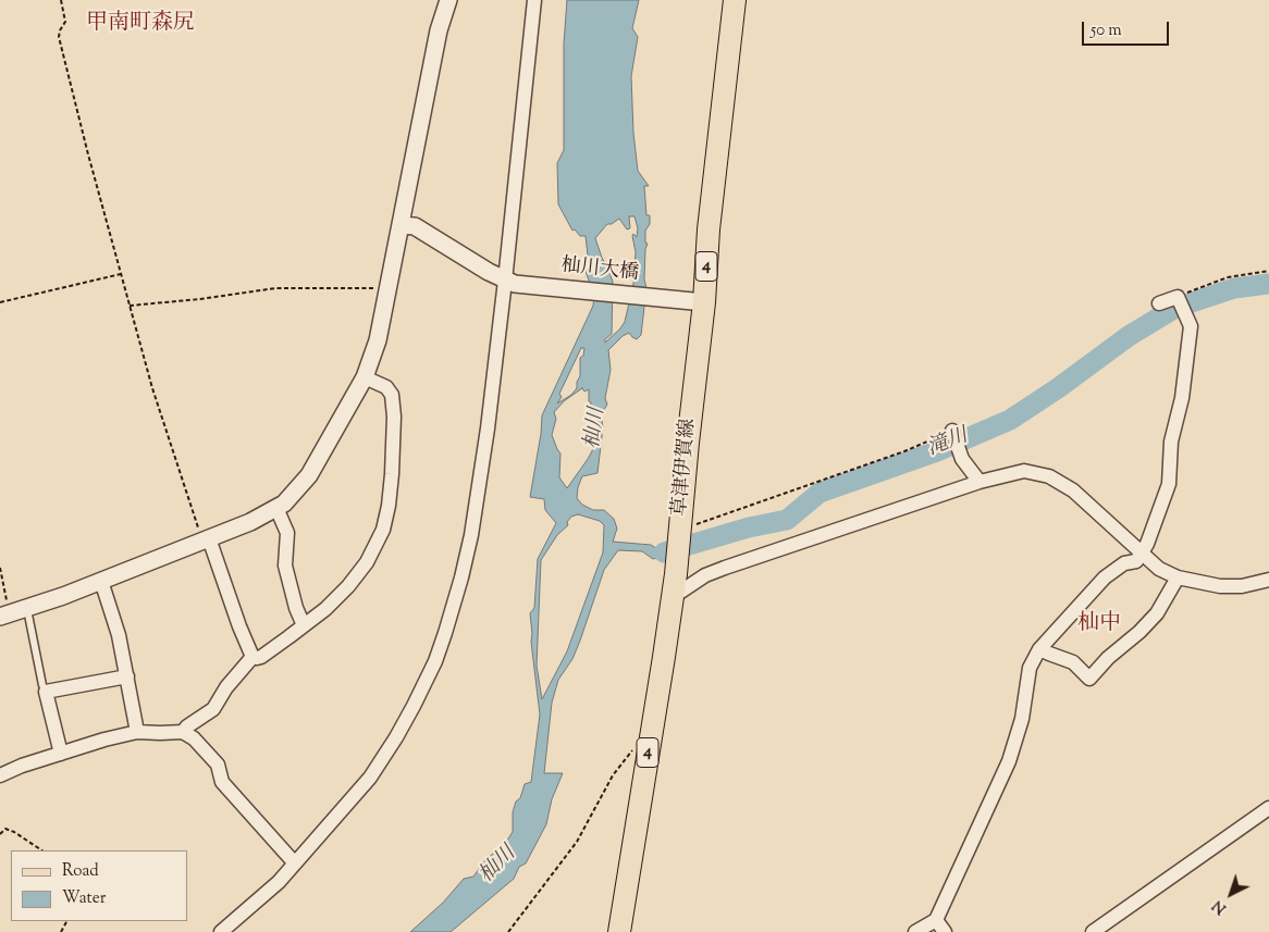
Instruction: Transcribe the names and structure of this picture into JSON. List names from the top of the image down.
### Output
{
  "streets": {
    "main road": ["4", "草津伊賀線"],
    "street": ["杣川大橋"]
  },
  "crossings": [
    ["杣川大橋", "草津伊賀線"]
  ],
  "districts": ["甲南町森尻", "杣中"],
  "water": ["杣川", "滝川"],
  "legend": ["Road", "Water"],
  "scale_bar": "50 m",
  "north": "bottom left"
}
